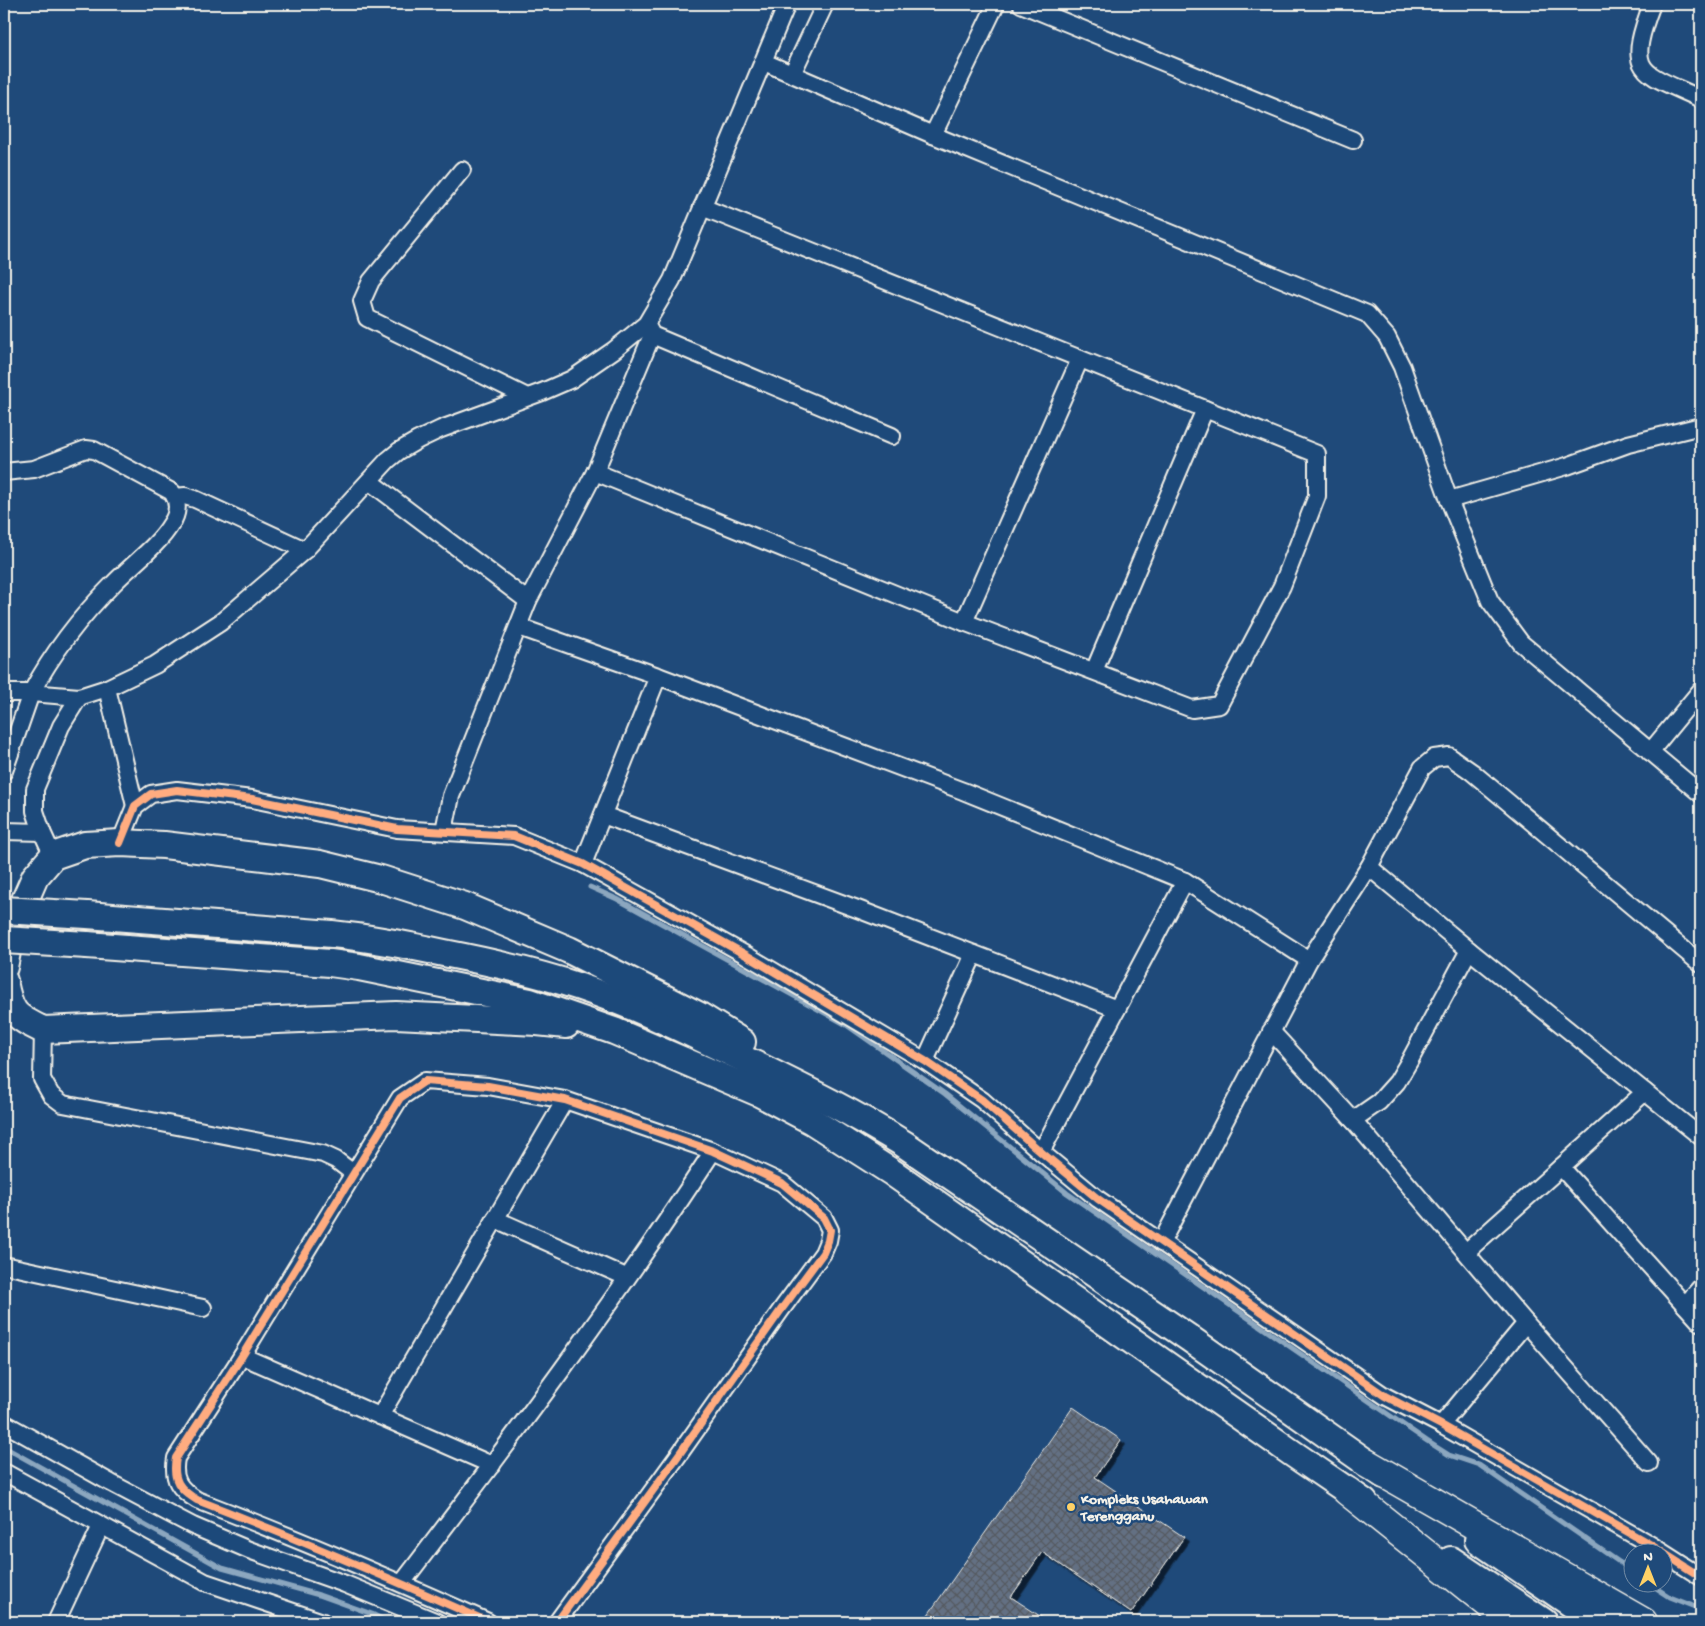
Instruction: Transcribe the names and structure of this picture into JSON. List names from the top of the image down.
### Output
{
  "places": ["Kompleks Usahawan Terengganu"],
  "north": "top"
}
